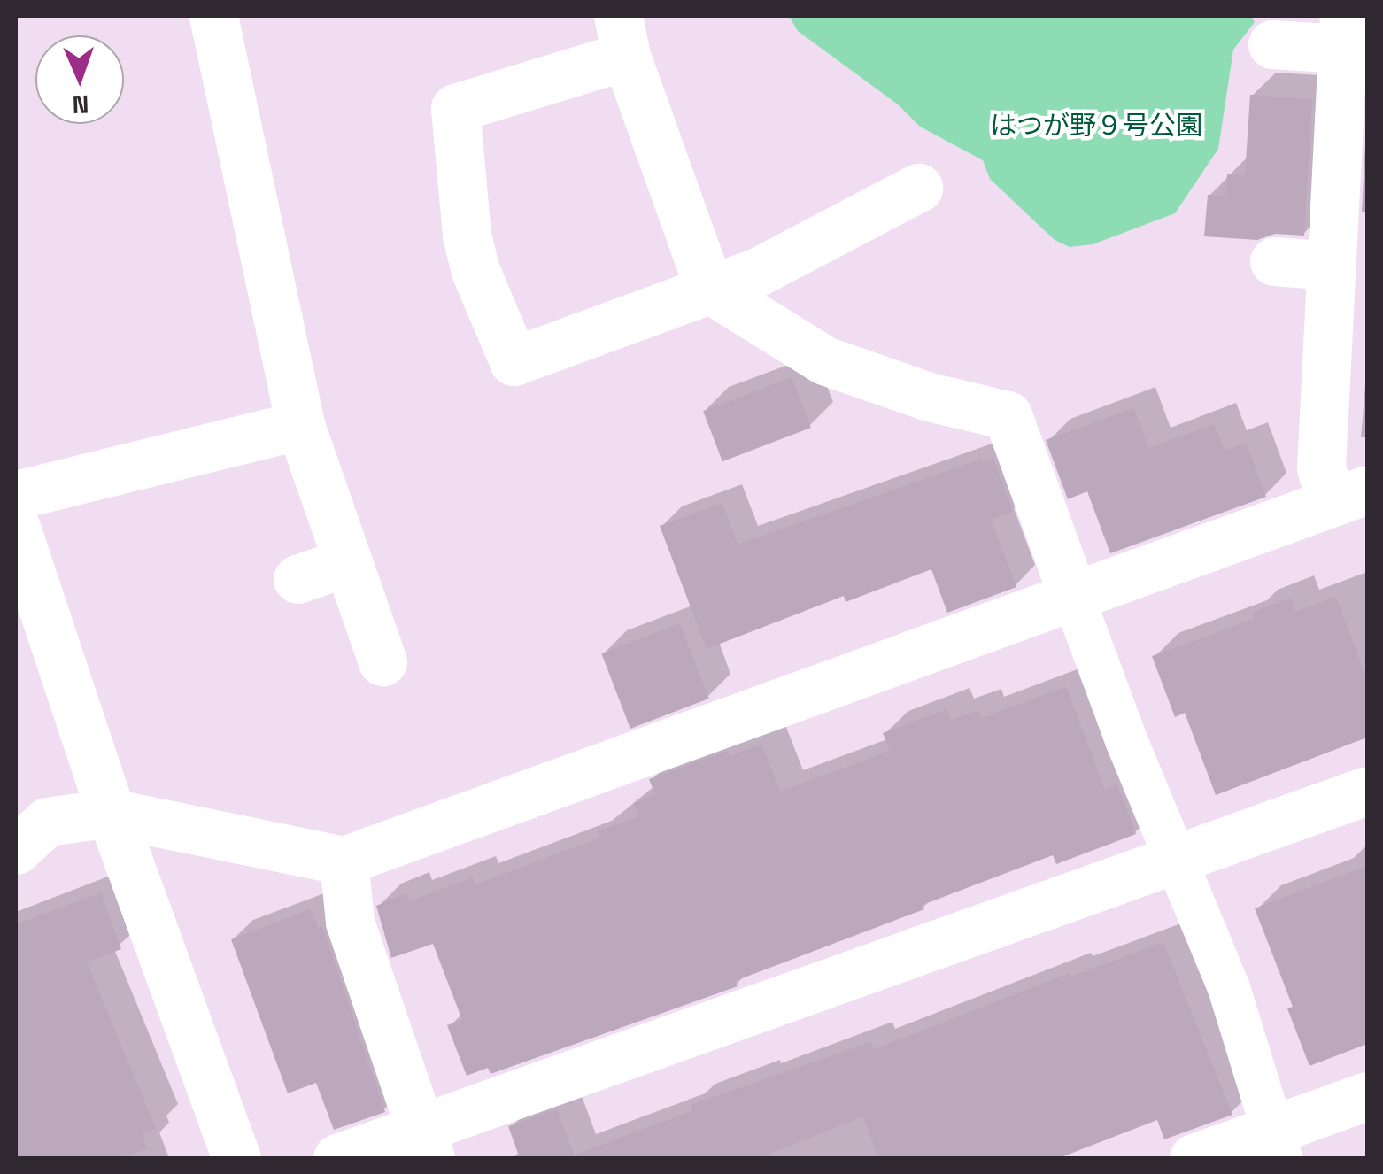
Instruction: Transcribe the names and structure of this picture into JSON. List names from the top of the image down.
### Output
{
  "parks": ["はつが野９号公園"],
  "north": "bottom"
}
